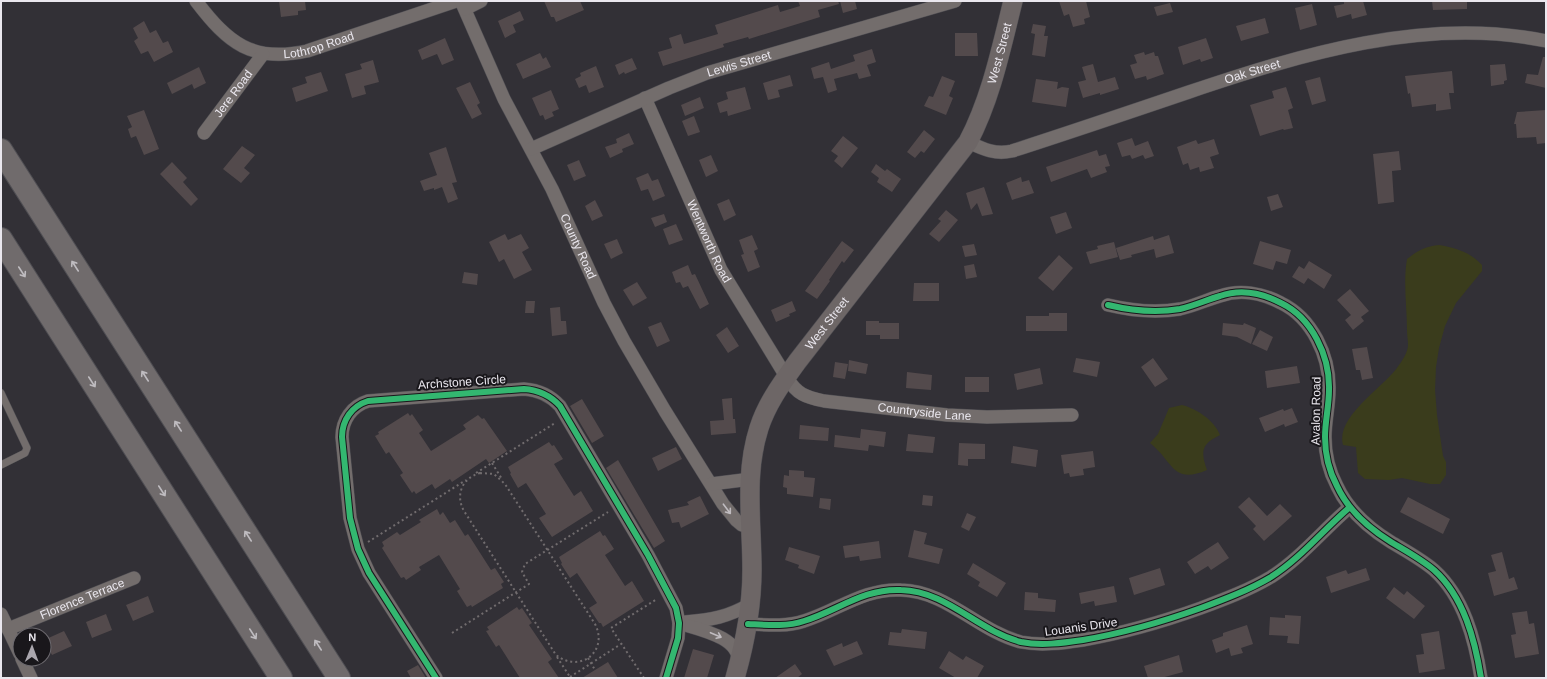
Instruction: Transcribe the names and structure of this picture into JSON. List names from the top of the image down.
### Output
{
  "streets": {
    "main road": ["West Street"],
    "street": [
      "Lothrop Road",
      "Lewis Street",
      "Oak Street",
      "Jere Road",
      "Wentworth Road",
      "County Road",
      "Archstone Circle",
      "Countryside Lane",
      "Avalon Road",
      "Florence Terrace",
      "Louanis Drive"
    ]
  },
  "crossings": [
    ["Lothrop Road", "Jere Road"],
    ["Lothrop Road", "County Road"],
    ["West Street", "Oak Street"],
    ["West Street", "Wentworth Road"],
    ["West Street", "County Road"],
    ["West Street", "Countryside Lane"],
    ["West Street", "Louanis Drive"],
    ["Lewis Street", "Wentworth Road"],
    ["Lewis Street", "County Road"],
    ["Wentworth Road", "Countryside Lane"],
    ["Avalon Road", "Louanis Drive"]
  ],
  "north": "top"
}
